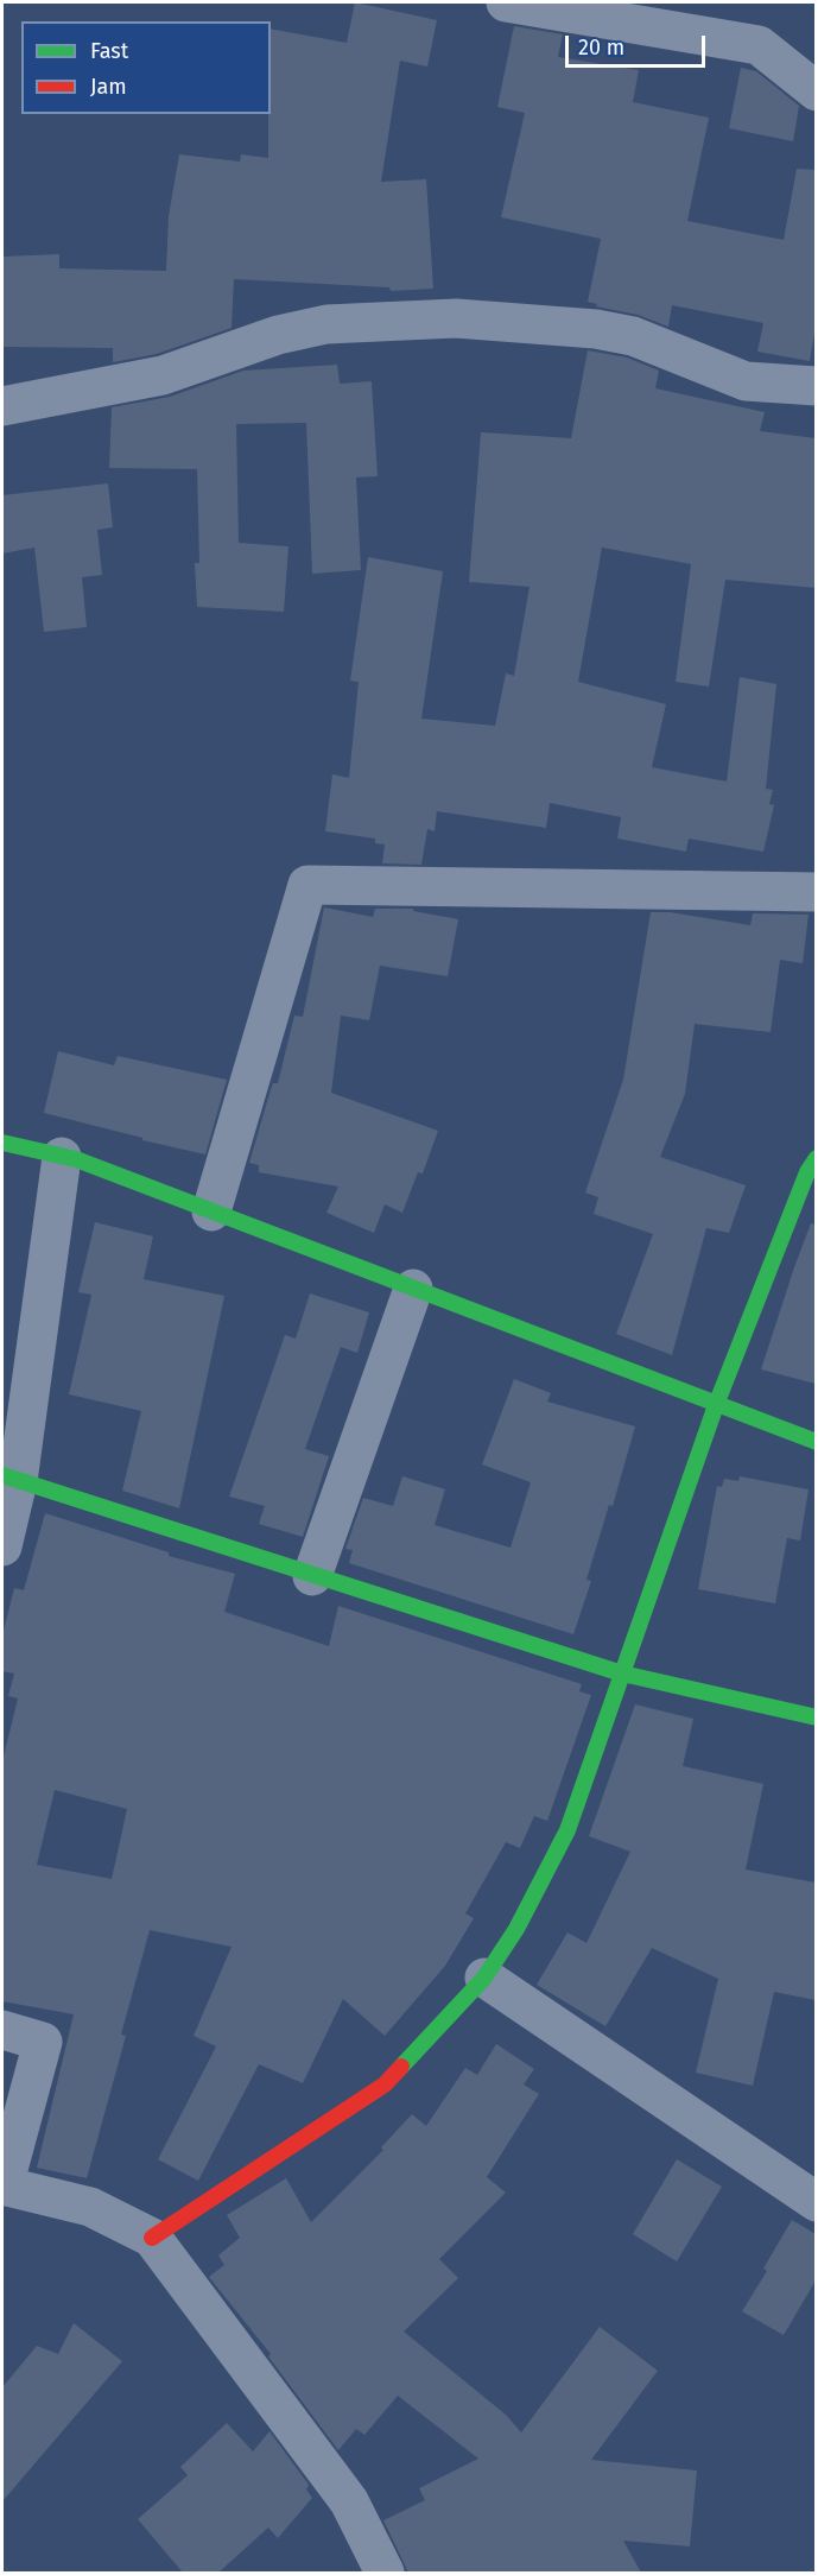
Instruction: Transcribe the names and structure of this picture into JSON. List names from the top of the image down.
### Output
{
  "legend": ["Fast", "Jam"],
  "scale_bar": "20 m"
}
